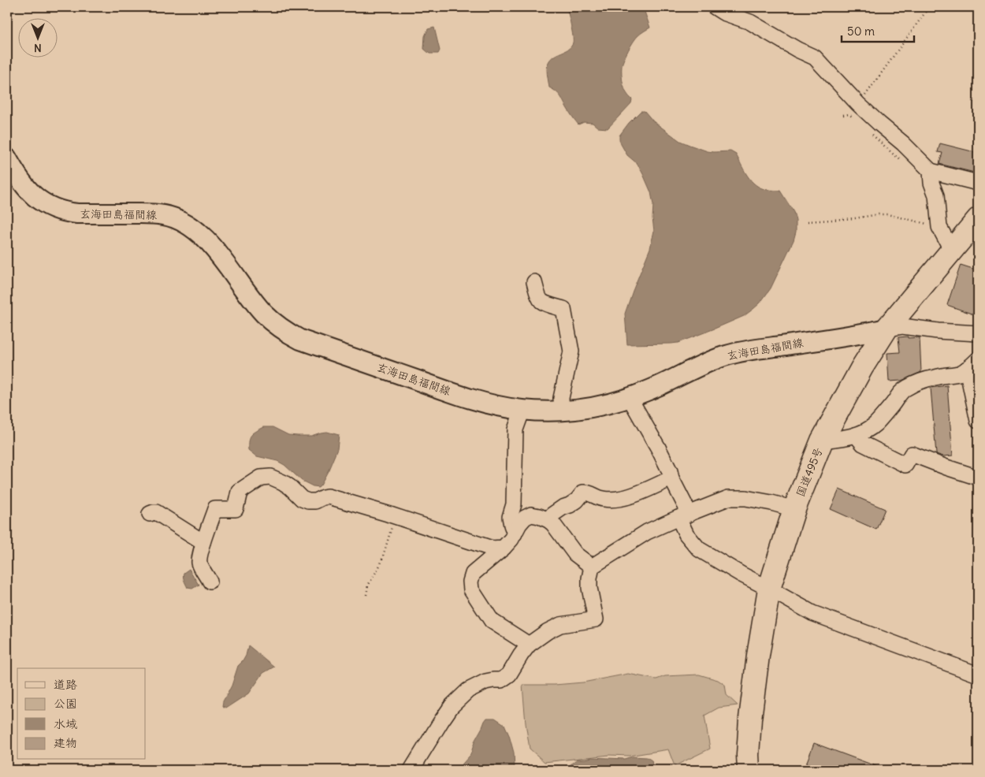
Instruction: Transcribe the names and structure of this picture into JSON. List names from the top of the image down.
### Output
{
  "streets": {
    "highway": ["国道495号"],
    "main road": ["玄海田島福間線"]
  },
  "crossings": [
    ["玄海田島福間線", "国道495号"]
  ],
  "legend": [
    "道路",
    "公園",
    "水域",
    "建物"
  ],
  "scale_bar": "50 m",
  "north": "bottom"
}
